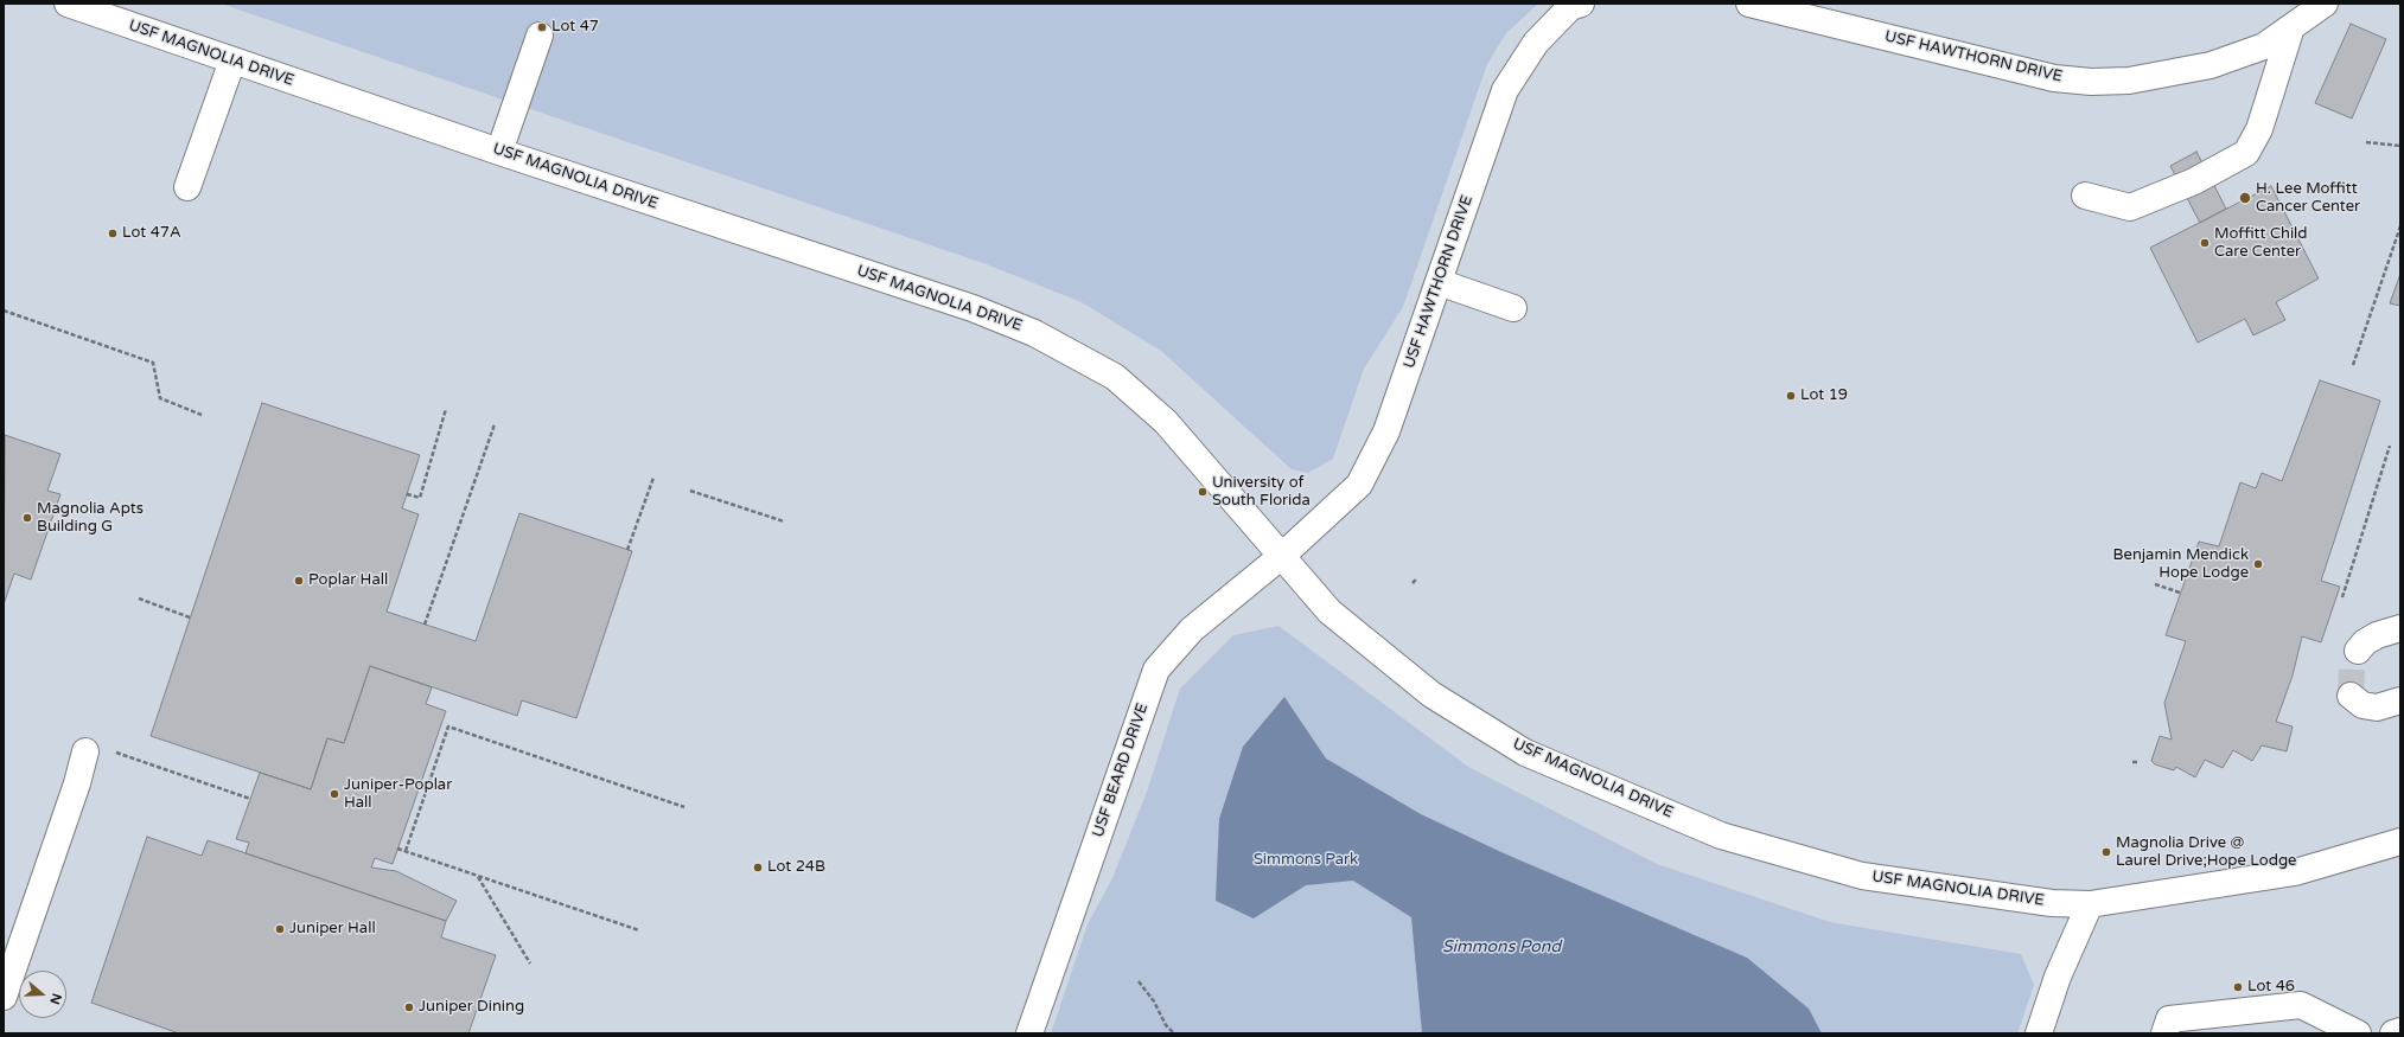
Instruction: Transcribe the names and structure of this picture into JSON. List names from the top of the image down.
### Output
{
  "streets": {
    "street": ["USF MAGNOLIA DRIVE", "USF HAWTHORN DRIVE", "USF BEARD DRIVE"]
  },
  "crossings": [
    ["USF MAGNOLIA DRIVE", "USF HAWTHORN DRIVE"],
    ["USF MAGNOLIA DRIVE", "USF BEARD DRIVE"],
    ["USF HAWTHORN DRIVE", "USF BEARD DRIVE"]
  ],
  "water": ["Simmons Pond"],
  "parks": ["Simmons Park"],
  "places": [
    "Lot 47",
    "H. Lee Moffitt Cancer Center",
    "Lot 47A",
    "Moffitt Child Care Center",
    "Lot 19",
    "University of South Florida",
    "Magnolia Apts Building G",
    "Benjamin Mendick Hope Lodge",
    "Poplar Hall",
    "Juniper-Poplar Hall",
    "Magnolia Drive @ Laurel Drive;Hope Lodge",
    "Lot 24B",
    "Juniper Hall",
    "Lot 46",
    "Juniper Dining"
  ],
  "north": "right"
}
